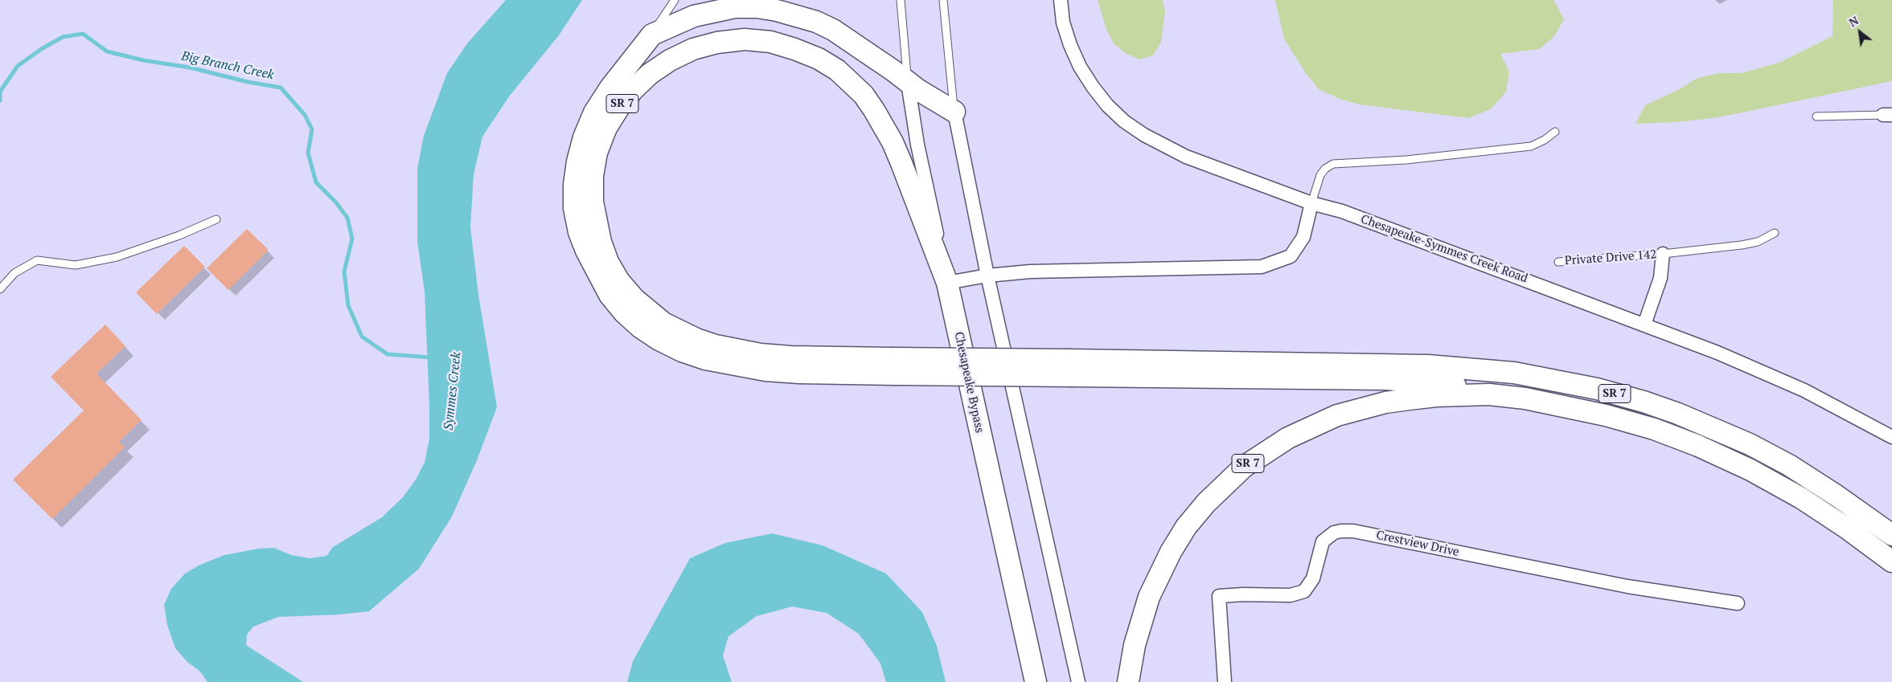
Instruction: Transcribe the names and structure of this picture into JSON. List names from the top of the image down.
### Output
{
  "streets": {
    "main road": ["SR 7", "Chesapeake Bypass"],
    "street": ["Chesapeake-Symmes Creek Road", "Private Drive 142", "Crestview Drive"]
  },
  "crossings": [
    ["SR 7", "Chesapeake Bypass"],
    ["Chesapeake-Symmes Creek Road", "Private Drive 142"]
  ],
  "water": ["Big Branch Creek", "Symmes Creek"],
  "north": "top left"
}
